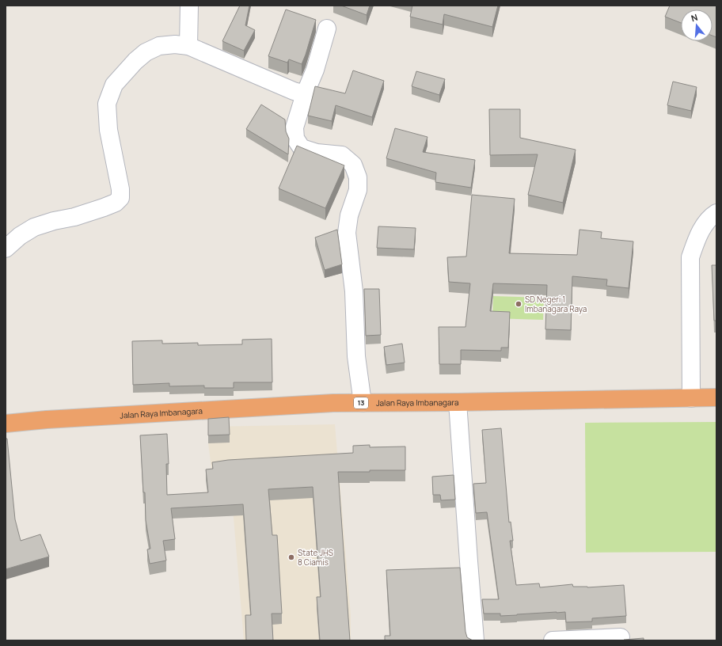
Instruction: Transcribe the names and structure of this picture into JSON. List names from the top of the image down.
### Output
{
  "streets": {
    "highway": ["13", "Jalan Raya Imbanagara"]
  },
  "places": ["SD Negeri 1 Imbanagara Raya", "State JHS 8 Ciamis"],
  "north": "top"
}
